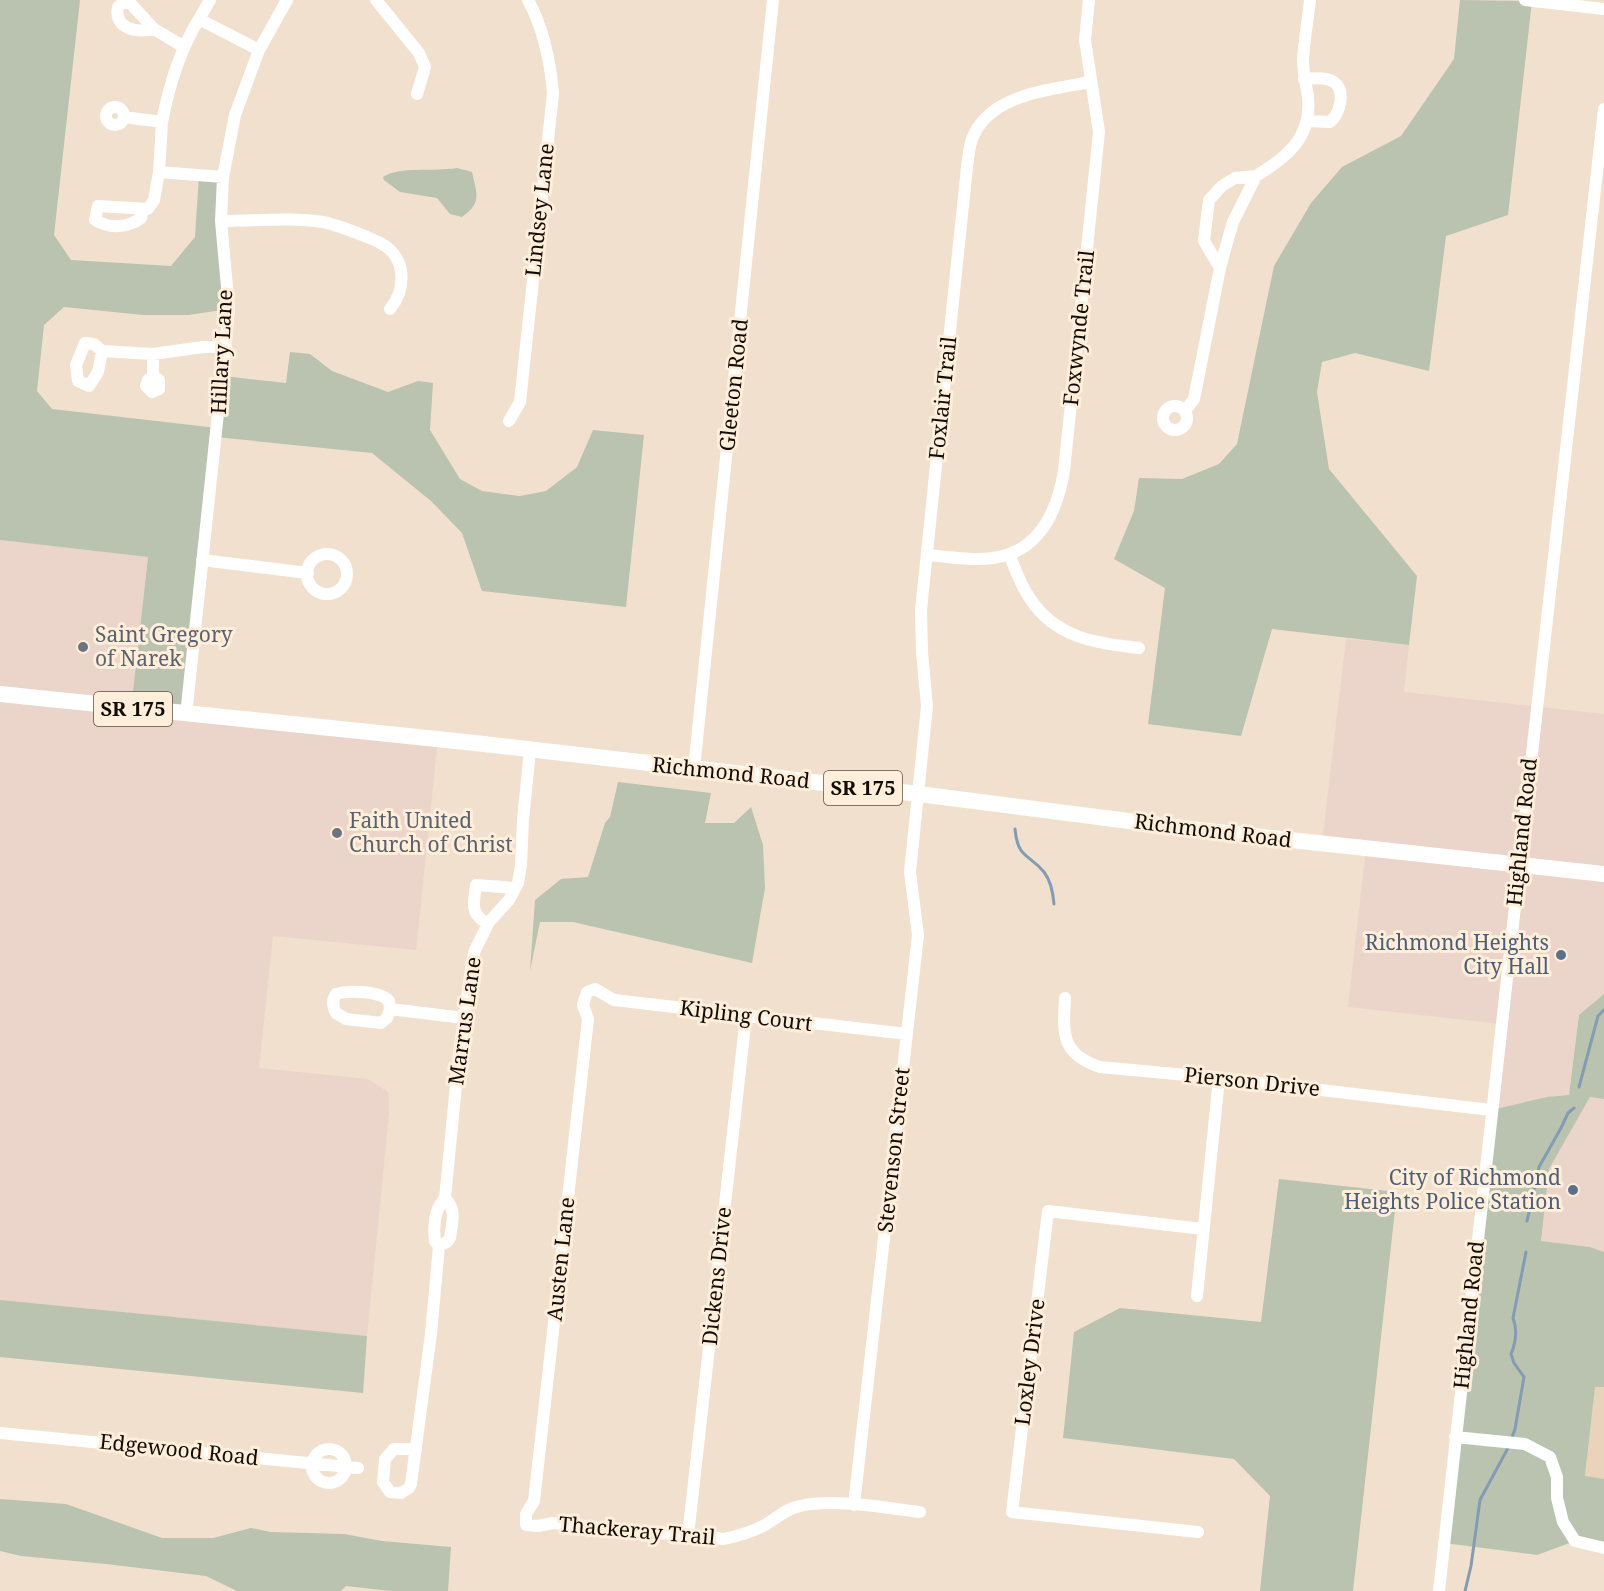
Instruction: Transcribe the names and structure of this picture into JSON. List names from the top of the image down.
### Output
{
  "streets": {
    "main road": ["SR 175", "Richmond Road"],
    "street": [
      "Lindsey Lane",
      "Foxwynde Trail",
      "Hillary Lane",
      "Gleeton Road",
      "Foxlair Trail",
      "Highland Road",
      "Kipling Court",
      "Marrus Lane",
      "Pierson Drive",
      "Stevenson Street",
      "Austen Lane",
      "Dickens Drive",
      "Loxley Drive",
      "Edgewood Road",
      "Thackeray Trail"
    ]
  },
  "crossings": [
    ["Foxwynde Trail", "Foxlair Trail"],
    ["Hillary Lane", "Richmond Road"],
    ["Gleeton Road", "Richmond Road"],
    ["Foxlair Trail", "Richmond Road"],
    ["Foxlair Trail", "Stevenson Street"],
    ["Richmond Road", "Highland Road"],
    ["Richmond Road", "Marrus Lane"],
    ["Richmond Road", "Stevenson Street"],
    ["Highland Road", "Pierson Drive"],
    ["Kipling Court", "Stevenson Street"],
    ["Kipling Court", "Austen Lane"],
    ["Kipling Court", "Dickens Drive"],
    ["Stevenson Street", "Thackeray Trail"],
    ["Austen Lane", "Thackeray Trail"],
    ["Dickens Drive", "Thackeray Trail"]
  ],
  "places": [
    "Saint Gregory of Narek",
    "Faith United Church of Christ",
    "Richmond Heights City Hall",
    "City of Richmond Heights Police Station"
  ]
}
